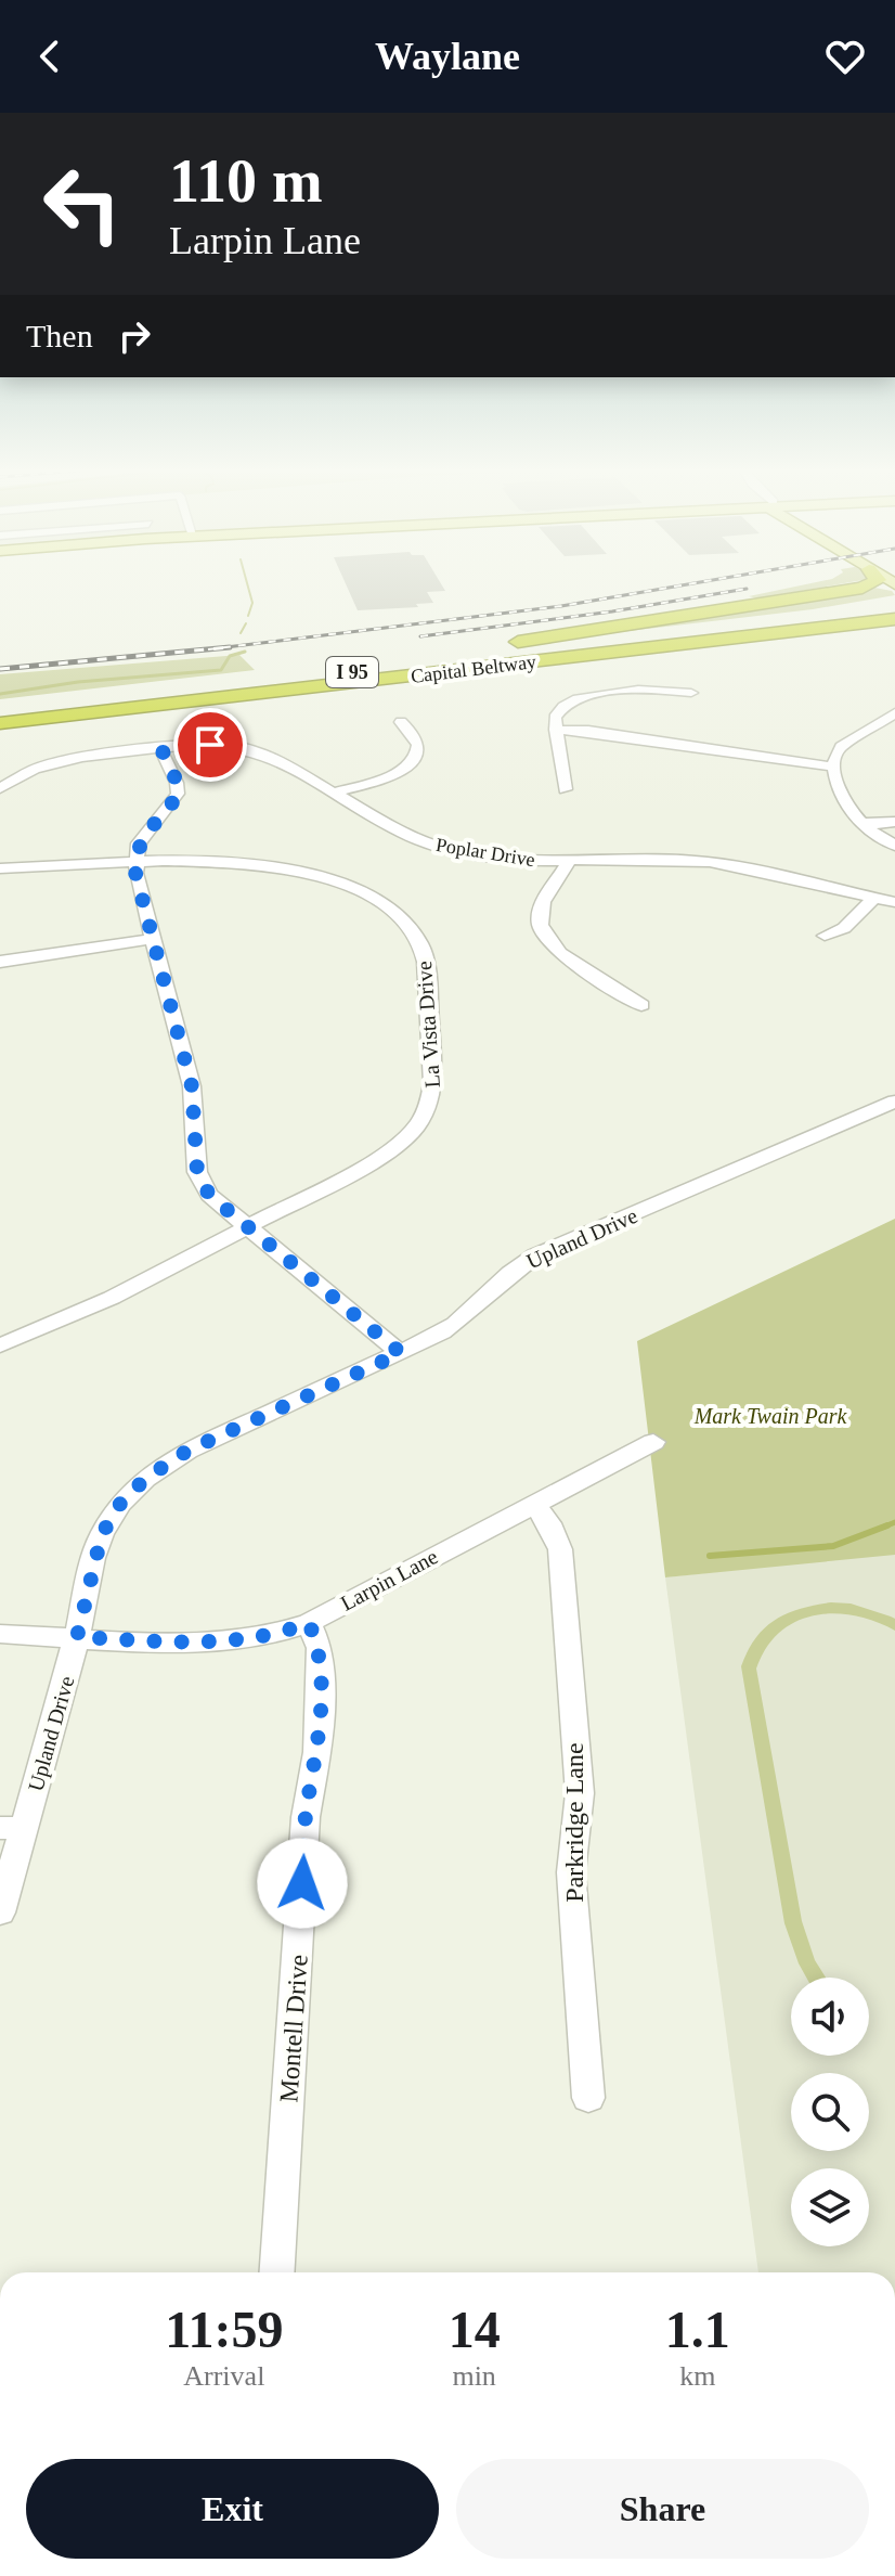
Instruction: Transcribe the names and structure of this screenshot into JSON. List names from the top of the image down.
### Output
{
  "streets": {
    "highway": ["Capital Beltway", "I 95"],
    "street": [
      "Poplar Drive",
      "La Vista Drive",
      "Upland Drive",
      "Larpin Lane",
      "Parkridge Lane",
      "Montell Drive"
    ]
  },
  "crossings": [
    ["Upland Drive", "Larpin Lane"],
    ["Larpin Lane", "Parkridge Lane"],
    ["Larpin Lane", "Montell Drive"]
  ],
  "parks": ["Mark Twain Park"],
  "page": {
    "header": "Waylane",
    "turn": ["110 m", "Larpin Lane"],
    "then": "Then",
    "eta": [
      "11:59",
      "Arrival",
      "14",
      "min",
      "1.1",
      "km"
    ],
    "buttons": ["Exit", "Share"]
  }
}
